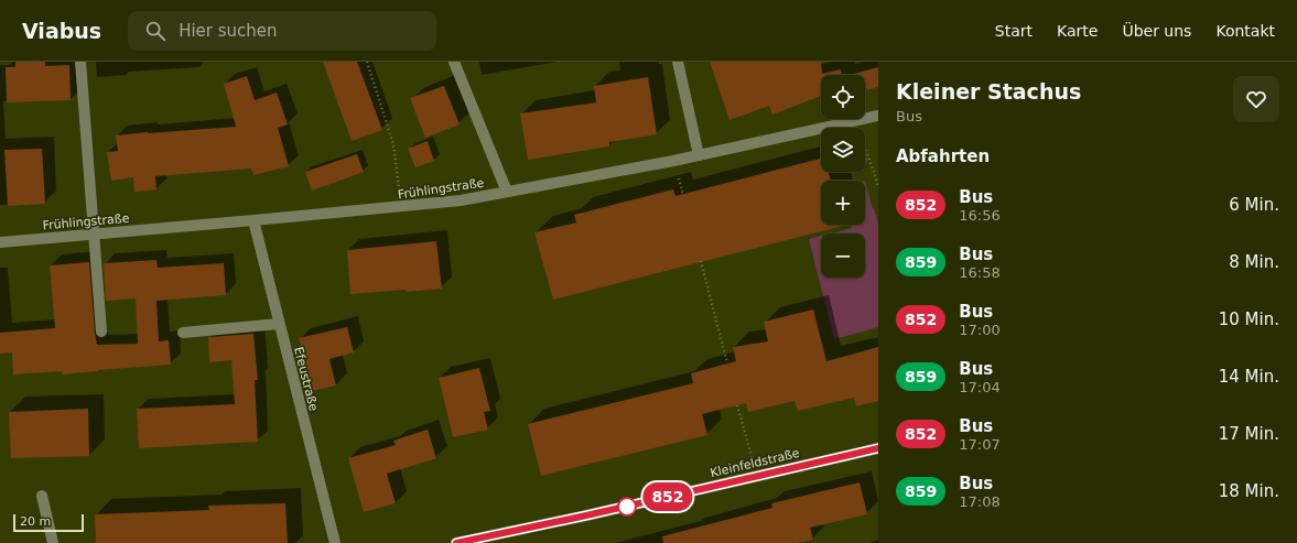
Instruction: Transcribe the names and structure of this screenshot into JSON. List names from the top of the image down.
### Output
{
  "streets": {
    "street": ["Frühlingstraße", "Efeustraße", "Kleinfeldstraße"]
  },
  "crossings": [
    ["Frühlingstraße", "Efeustraße"]
  ],
  "lines": ["bus line 852"],
  "scale_bar": "20 m",
  "page": {
    "header": "Viabus",
    "search": "Hier suchen",
    "nav": [
      "Start",
      "Karte",
      "Über uns",
      "Kontakt"
    ],
    "on_map": "852",
    "heading": [
      ["Kleiner Stachus", "Bus"],
      "Abfahrten"
    ],
    "map_buttons": ["+", "−"],
    "list": [
      {
        "mark": "852",
        "name": "Bus",
        "note": "16:56",
        "value": "6 Min."
      },
      {
        "mark": "859",
        "name": "Bus",
        "note": "16:58",
        "value": "8 Min."
      },
      {
        "mark": "852",
        "name": "Bus",
        "note": "17:00",
        "value": "10 Min."
      },
      {
        "mark": "859",
        "name": "Bus",
        "note": "17:04",
        "value": "14 Min."
      },
      {
        "mark": "852",
        "name": "Bus",
        "note": "17:07",
        "value": "17 Min."
      },
      {
        "mark": "859",
        "name": "Bus",
        "note": "17:08",
        "value": "18 Min."
      }
    ],
    "scale": "20 m"
  }
}
